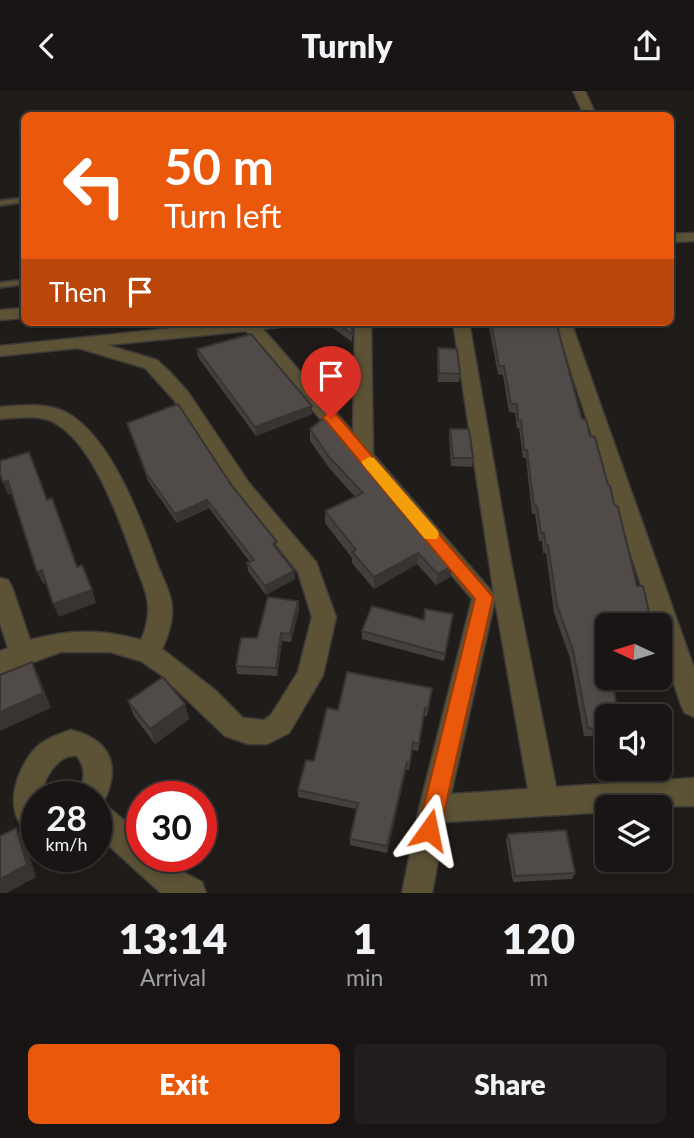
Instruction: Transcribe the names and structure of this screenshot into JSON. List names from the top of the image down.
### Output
{
  "north": "left",
  "page": {
    "header": "Turnly",
    "turn": ["50 m", "Turn left"],
    "then": "Then",
    "speed": "28 km/h",
    "limit": "30",
    "eta": [
      "13:14",
      "Arrival",
      "1",
      "min",
      "120",
      "m"
    ],
    "buttons": ["Exit", "Share"]
  }
}
